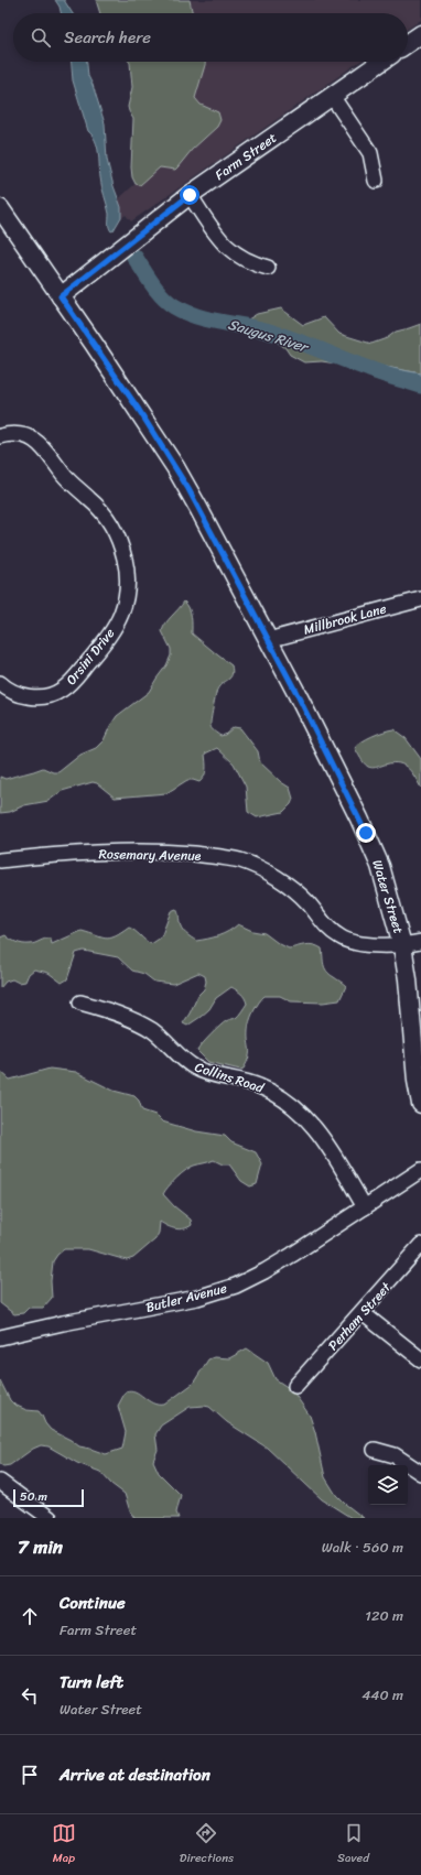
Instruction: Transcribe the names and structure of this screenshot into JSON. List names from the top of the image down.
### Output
{
  "streets": {
    "main road": ["Farm Street", "Water Street"],
    "street": [
      "Millbrook Lane",
      "Orsini Drive",
      "Rosemary Avenue",
      "Collins Road",
      "Butler Avenue",
      "Perham Street"
    ]
  },
  "crossings": [
    ["Farm Street", "Water Street"],
    ["Millbrook Lane", "Water Street"],
    ["Rosemary Avenue", "Water Street"],
    ["Collins Road", "Butler Avenue"]
  ],
  "water": ["Saugus River"],
  "scale_bar": "50 m",
  "page": {
    "search": "Search here",
    "scale": "50 m",
    "heading": ["7 min", "Walk · 560 m"],
    "list": [
      ["Continue", "Farm Street", "120 m"],
      ["Turn left", "Water Street", "440 m"],
      "Arrive at destination"
    ],
    "nav": ["Map", "Directions", "Saved"]
  }
}
